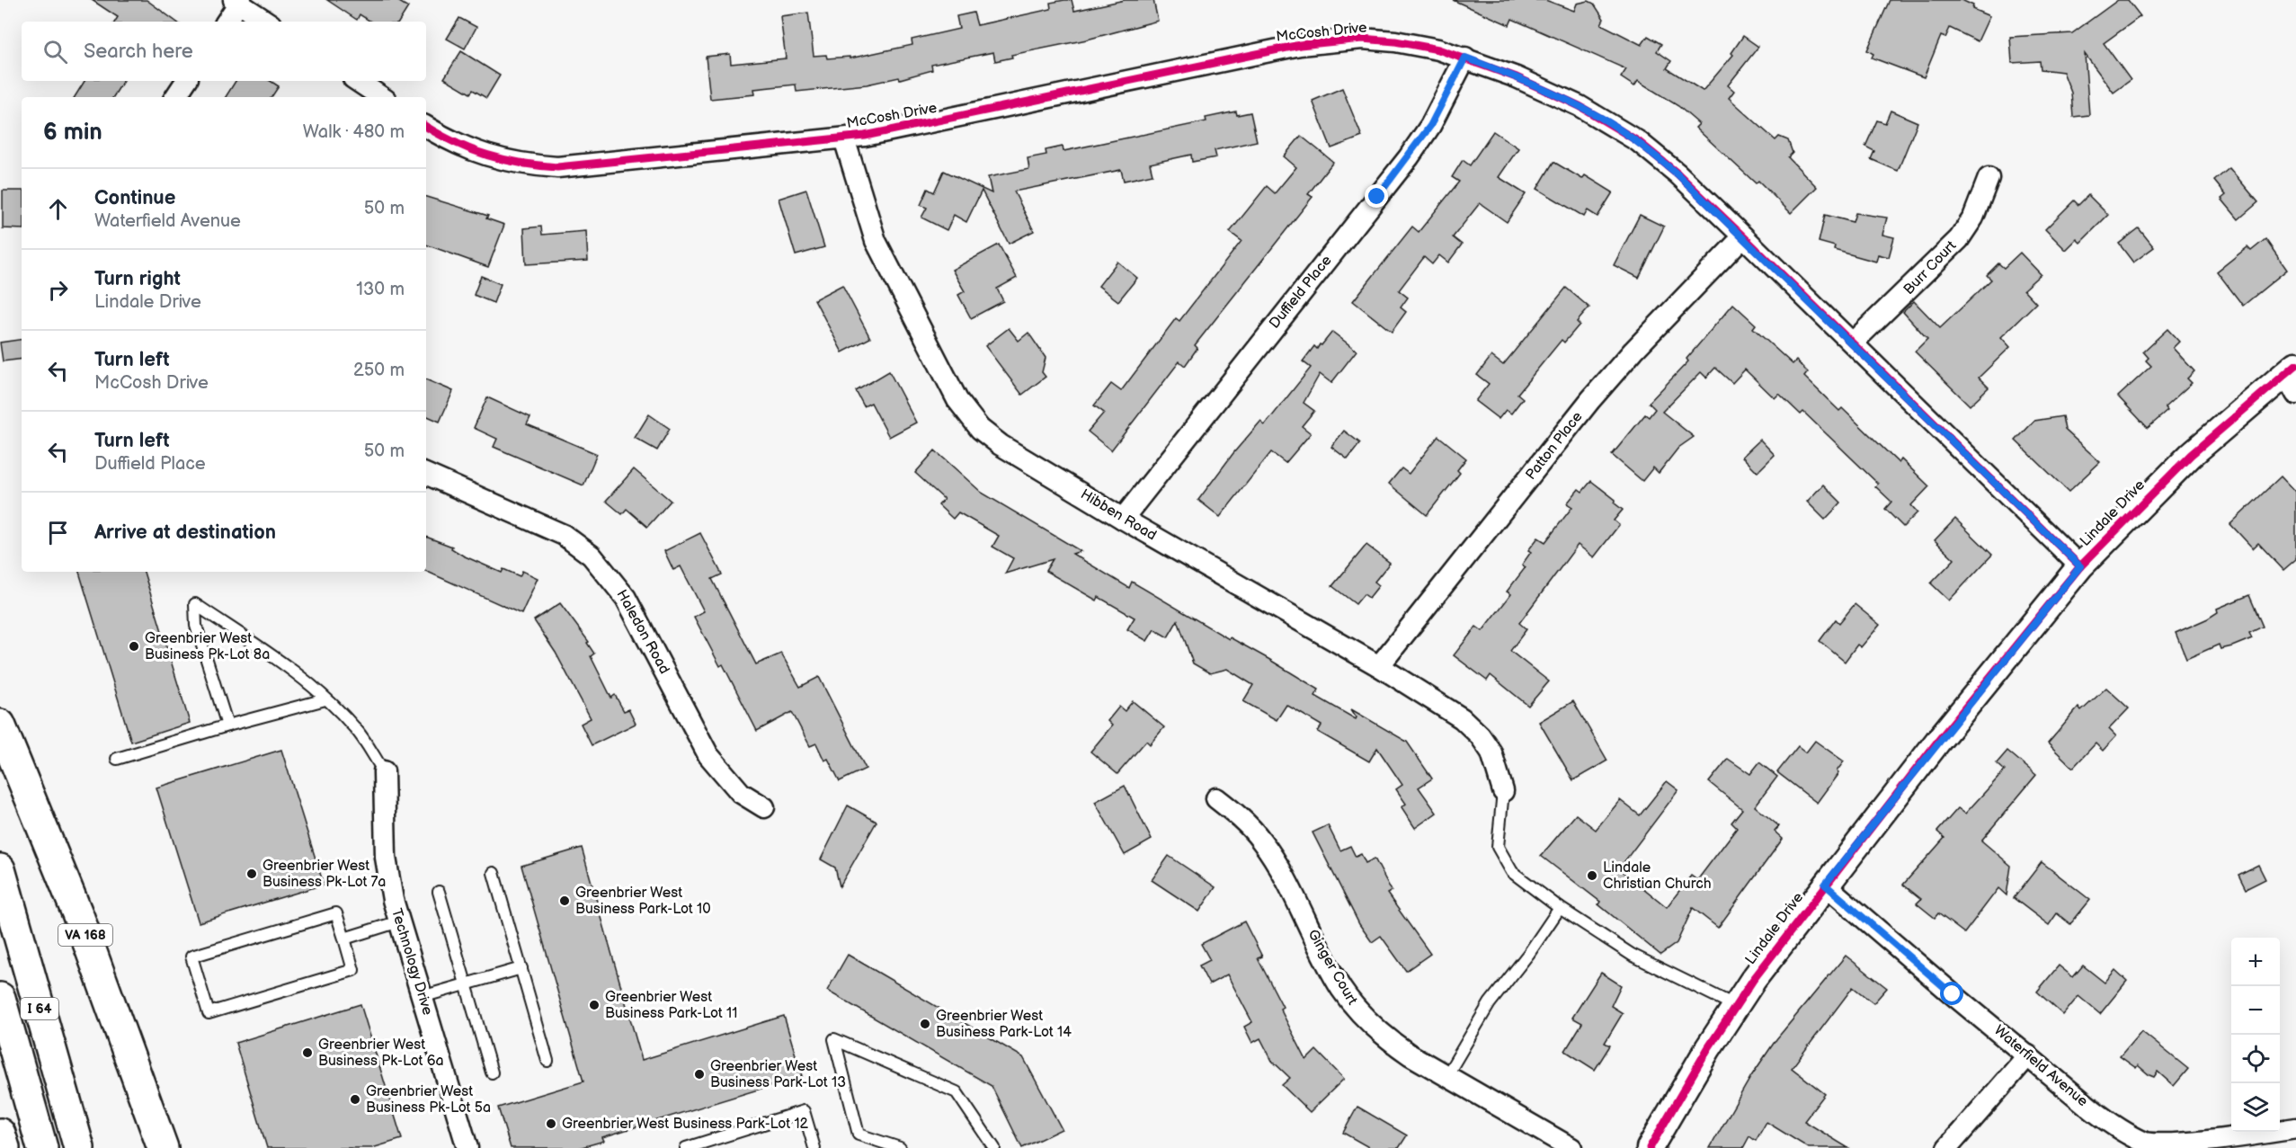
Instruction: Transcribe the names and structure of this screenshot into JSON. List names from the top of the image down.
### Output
{
  "streets": {
    "highway": ["VA 168", "I 64"],
    "street": [
      "McCosh Drive",
      "Burr Court",
      "Duffield Place",
      "Patton Place",
      "Lindale Drive",
      "Hibben Road",
      "Haledon Road",
      "Technology Drive",
      "Ginger Court",
      "Waterfield Avenue"
    ]
  },
  "crossings": [
    ["McCosh Drive", "Burr Court"],
    ["McCosh Drive", "Duffield Place"],
    ["McCosh Drive", "Patton Place"],
    ["McCosh Drive", "Lindale Drive"],
    ["McCosh Drive", "Hibben Road"],
    ["Duffield Place", "Hibben Road"],
    ["Patton Place", "Hibben Road"],
    ["Lindale Drive", "Waterfield Avenue"]
  ],
  "places": [
    "Greenbrier West Business Pk-Lot 8a",
    "Greenbrier West Business Pk-Lot 7a",
    "Lindale Christian Church",
    "Greenbrier West Business Park-Lot 10",
    "Greenbrier West Business Park-Lot 11",
    "Greenbrier West Business Park-Lot 14",
    "Greenbrier West Business Pk-Lot 6a",
    "Greenbrier West Business Park-Lot 13",
    "Greenbrier West Business Pk-Lot 5a",
    "Greenbrier West Business Park-Lot 12"
  ],
  "page": {
    "search": "Search here",
    "heading": ["6 min", "Walk · 480 m"],
    "list": [
      ["Continue", "Waterfield Avenue", "50 m"],
      ["Turn right", "Lindale Drive", "130 m"],
      ["Turn left", "McCosh Drive", "250 m"],
      ["Turn left", "Duffield Place", "50 m"],
      "Arrive at destination"
    ],
    "map_buttons": ["+", "−"]
  }
}
